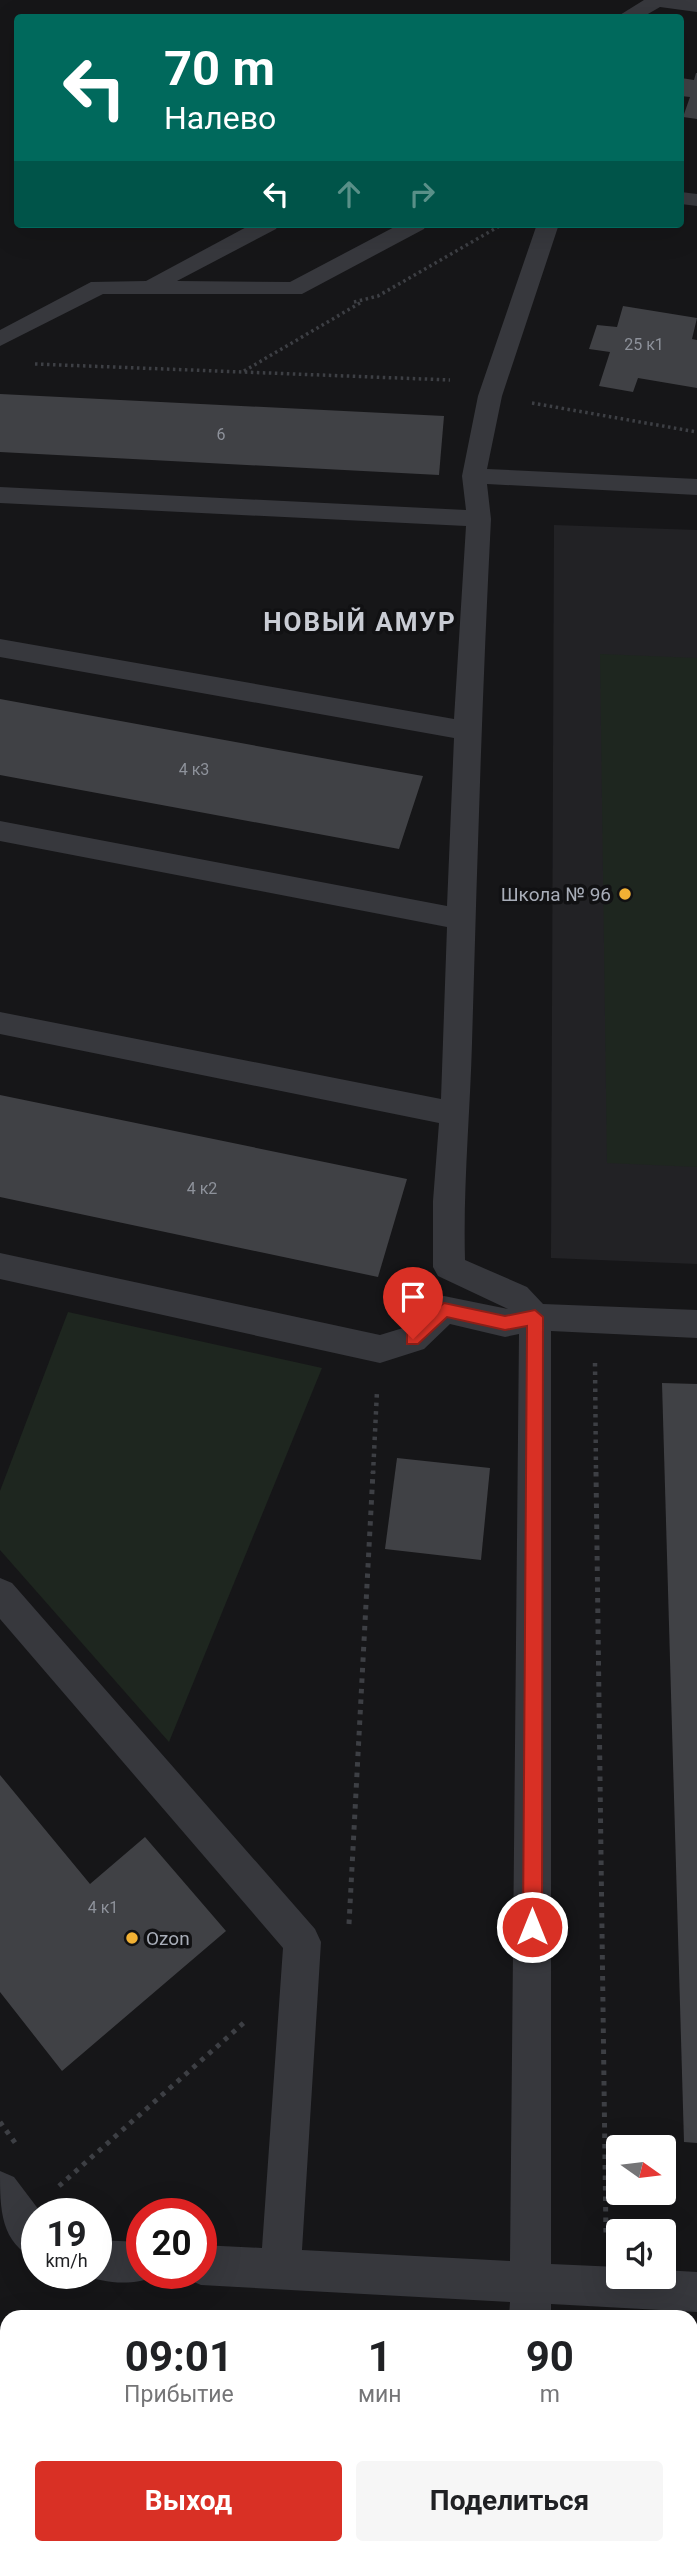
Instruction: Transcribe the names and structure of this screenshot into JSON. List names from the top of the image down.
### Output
{
  "districts": ["НОВЫЙ АМУР"],
  "places": ["Школа № 96", "Ozon"],
  "house_numbers": [
    "25 к1",
    "6",
    "4 к3",
    "4 к2",
    "4 к1"
  ],
  "north": "right",
  "page": {
    "turn": ["70 m", "Налево"],
    "speed": "19 km/h",
    "limit": "20",
    "eta": [
      "09:01",
      "Прибытие",
      "1",
      "мин",
      "90",
      "m"
    ],
    "buttons": ["Выход", "Поделиться"]
  }
}
